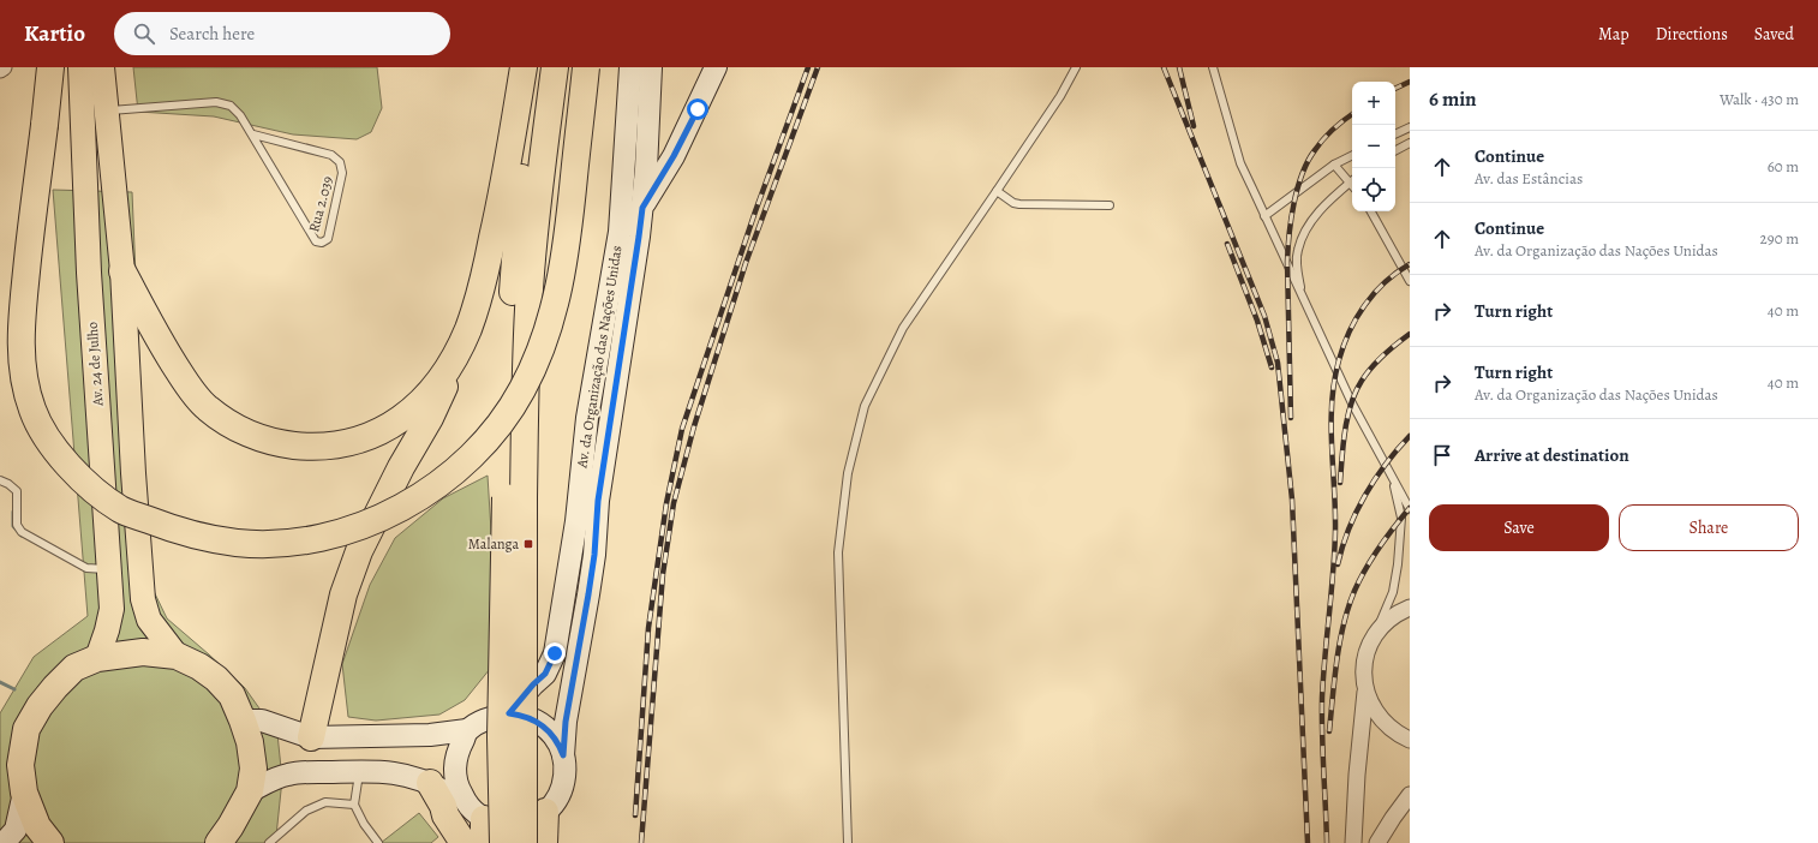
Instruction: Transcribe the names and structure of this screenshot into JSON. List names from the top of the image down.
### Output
{
  "streets": {
    "main road": ["Av. da Organização das Nações Unidas", "Av. 24 de Julho"],
    "lane": ["Rua 2.039"]
  },
  "places": {
    "transit": ["Malanga"]
  },
  "page": {
    "header": "Kartio",
    "search": "Search here",
    "nav": ["Map", "Directions", "Saved"],
    "heading": ["6 min", "Walk · 430 m"],
    "map_buttons": ["+", "−"],
    "list": [
      ["Continue", "Av. das Estâncias", "60 m"],
      ["Continue", "Av. da Organização das Nações Unidas", "290 m"],
      ["Turn right", "40 m"],
      ["Turn right", "Av. da Organização das Nações Unidas", "40 m"],
      "Arrive at destination"
    ],
    "buttons": ["Save", "Share"]
  }
}
